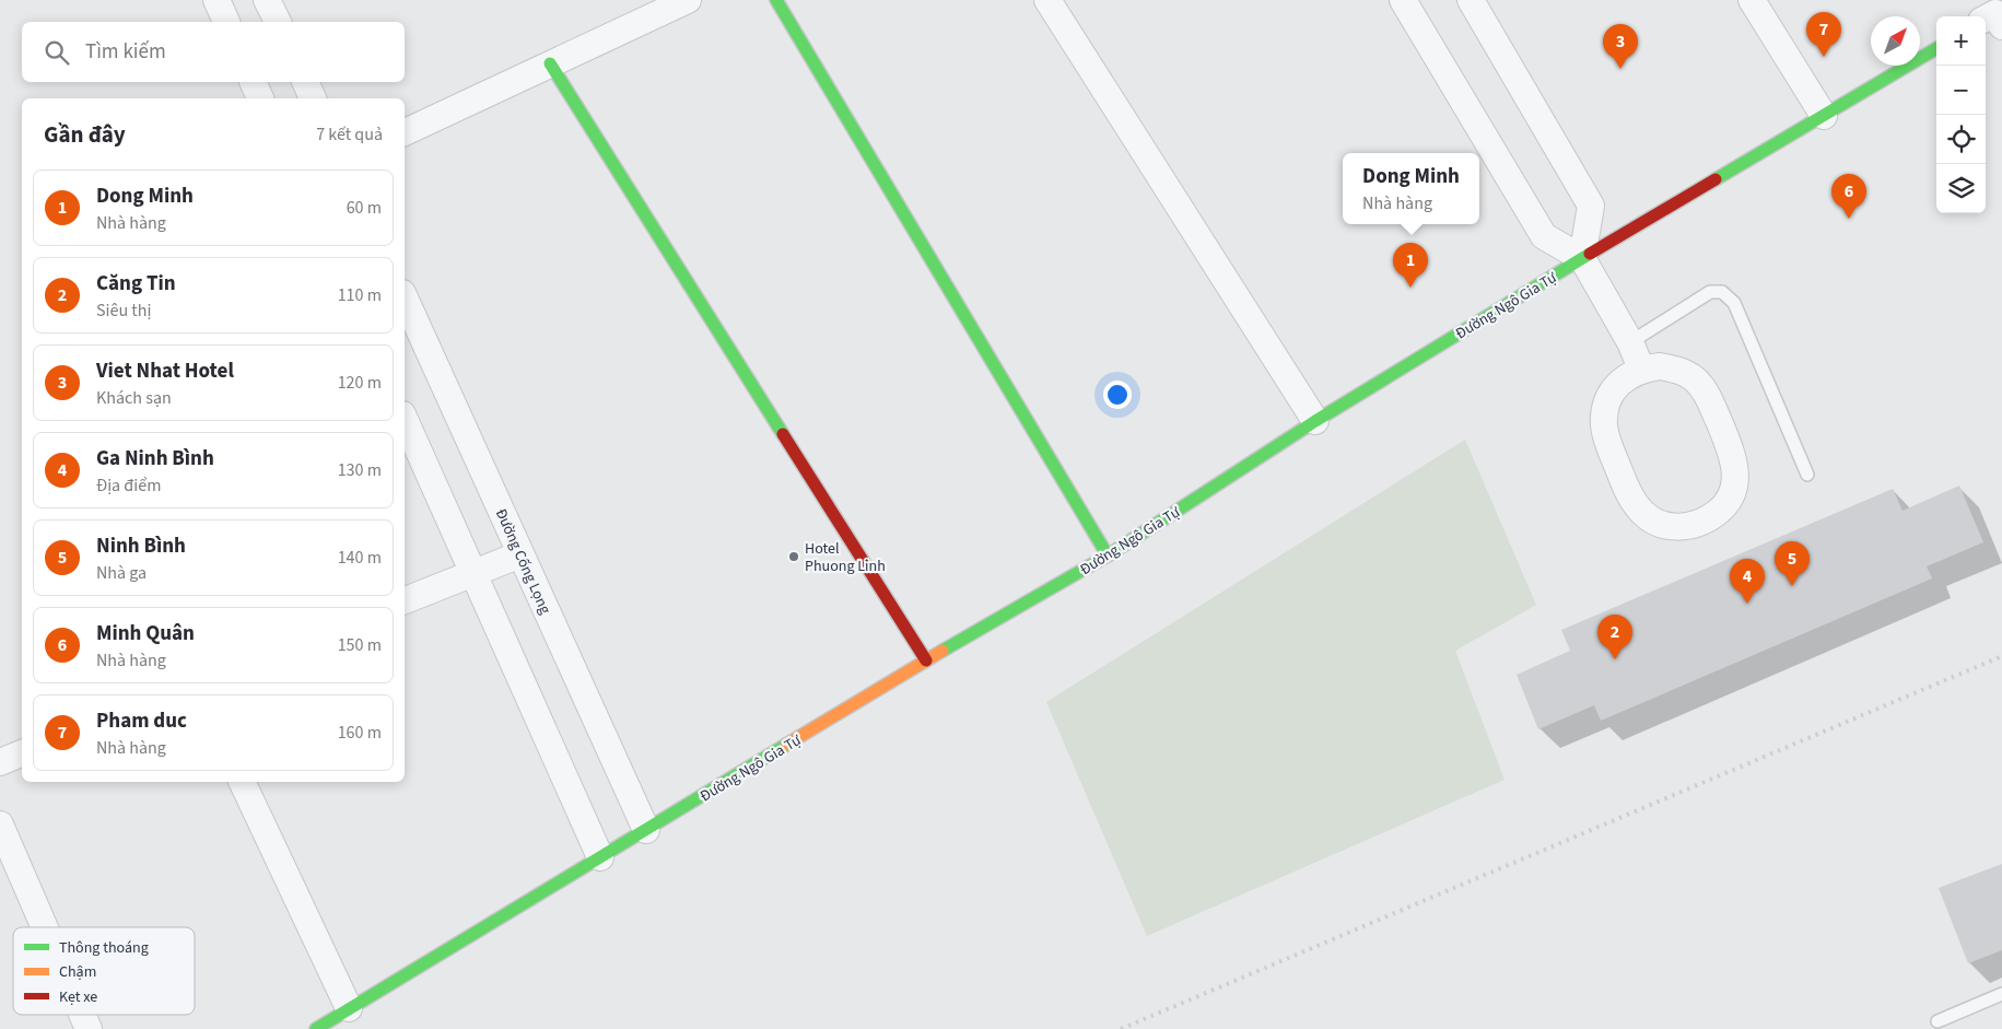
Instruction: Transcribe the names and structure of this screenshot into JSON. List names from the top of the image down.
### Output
{
  "streets": {
    "street": ["Đường Ngô Gia Tự", "Đường Cống Lọng"]
  },
  "crossings": [
    ["Đường Ngô Gia Tự", "Đường Cống Lọng"]
  ],
  "places": ["Hotel Phuong Linh"],
  "legend": ["Thông thoáng", "Chậm", "Kẹt xe"],
  "north": "top right",
  "page": {
    "pins": [
      "7",
      "3",
      "6",
      "1",
      "5",
      "4",
      "2"
    ],
    "map_buttons": ["+", "−"],
    "search": "Tìm kiếm",
    "heading": ["Gần đây", "7 kết quả"],
    "popup": ["Dong Minh", "Nhà hàng"],
    "list": [
      {
        "mark": "1",
        "name": "Dong Minh",
        "note": "Nhà hàng",
        "value": "60 m"
      },
      {
        "mark": "2",
        "name": "Căng Tin",
        "note": "Siêu thị",
        "value": "110 m"
      },
      {
        "mark": "3",
        "name": "Viet Nhat Hotel",
        "note": "Khách sạn",
        "value": "120 m"
      },
      {
        "mark": "4",
        "name": "Ga Ninh Bình",
        "note": "Địa điểm",
        "value": "130 m"
      },
      {
        "mark": "5",
        "name": "Ninh Bình",
        "note": "Nhà ga",
        "value": "140 m"
      },
      {
        "mark": "6",
        "name": "Minh Quân",
        "note": "Nhà hàng",
        "value": "150 m"
      },
      {
        "mark": "7",
        "name": "Pham duc",
        "note": "Nhà hàng",
        "value": "160 m"
      }
    ]
  }
}
